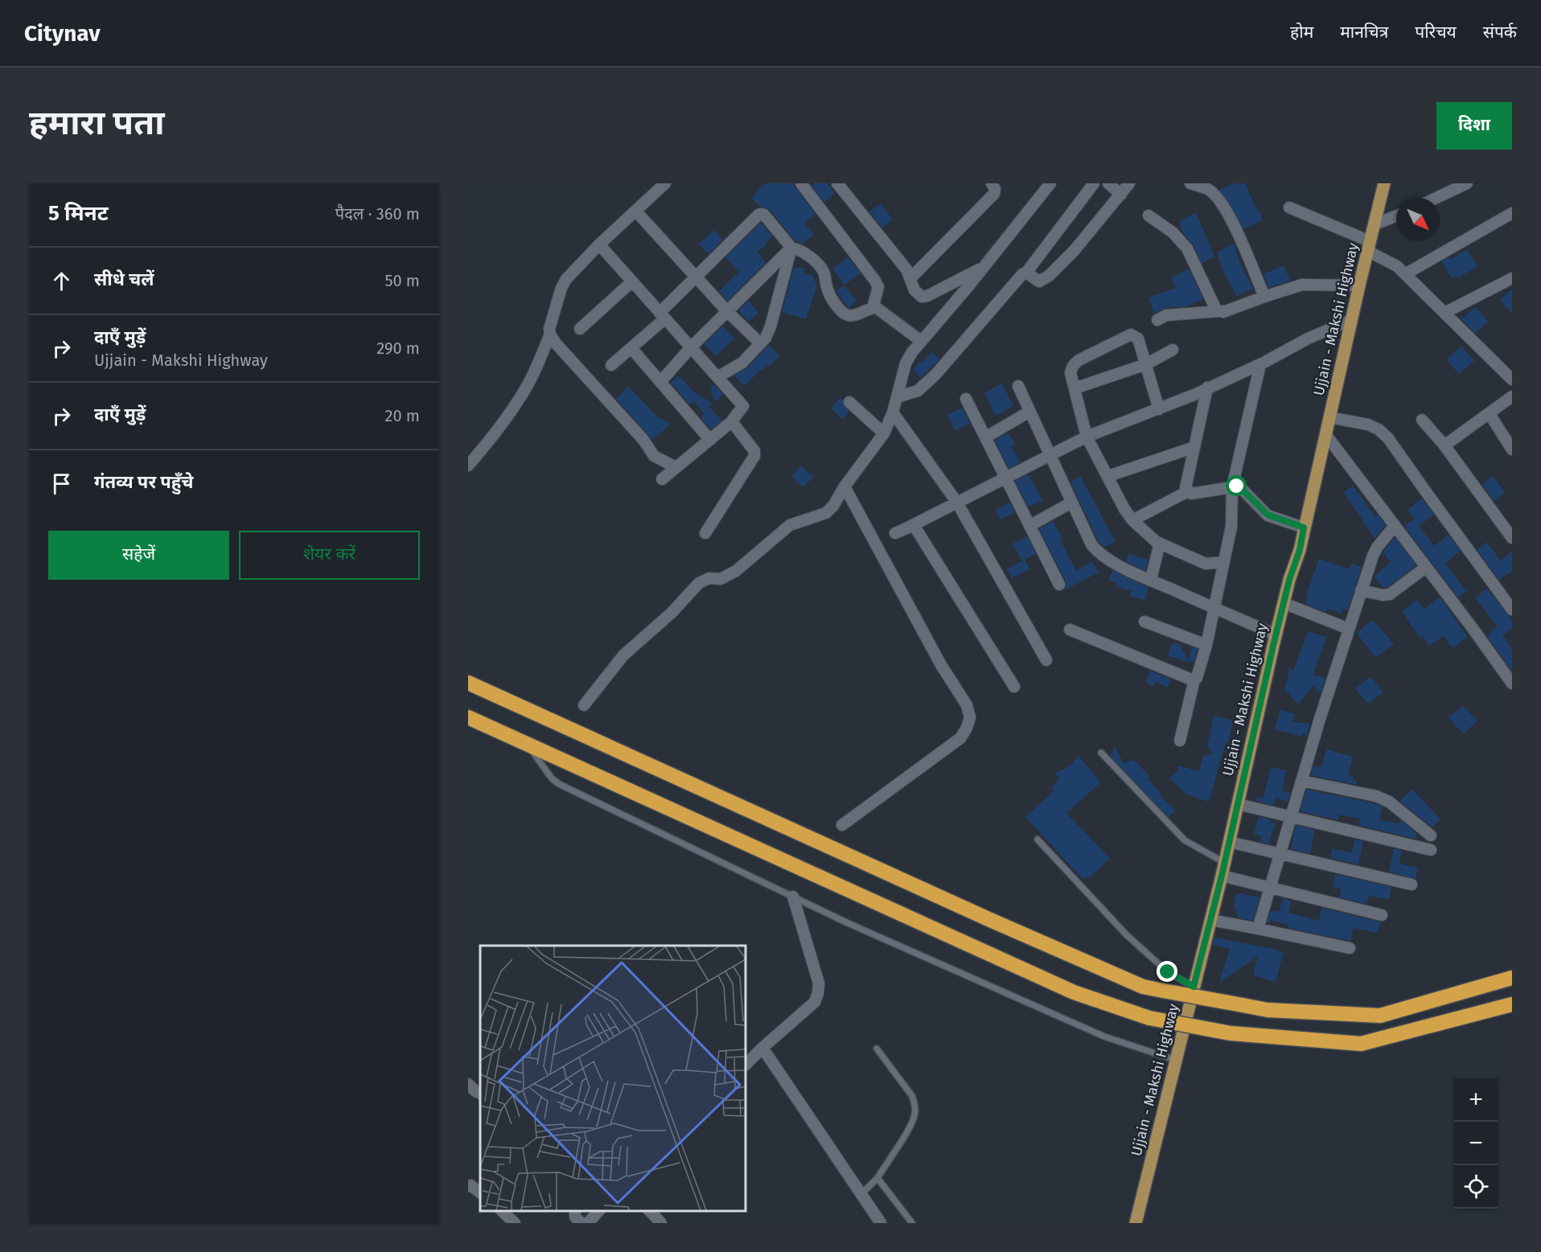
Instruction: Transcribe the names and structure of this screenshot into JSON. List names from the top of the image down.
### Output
{
  "streets": {
    "main road": ["Ujjain - Makshi Highway"]
  },
  "north": "bottom right",
  "page": {
    "header": "Citynav",
    "nav": [
      "होम",
      "मानचित्र",
      "परिचय",
      "संपर्क"
    ],
    "buttons": [
      "दिशा",
      ["सहेजें", "शेयर करें"]
    ],
    "title": "हमारा पता",
    "heading": ["5 मिनट", "पैदल · 360 m"],
    "list": [
      ["सीधे चलें", "50 m"],
      ["दाएँ मुड़ें", "Ujjain - Makshi Highway", "290 m"],
      ["दाएँ मुड़ें", "20 m"],
      "गंतव्य पर पहुँचे"
    ],
    "map_buttons": ["+", "−"]
  }
}
